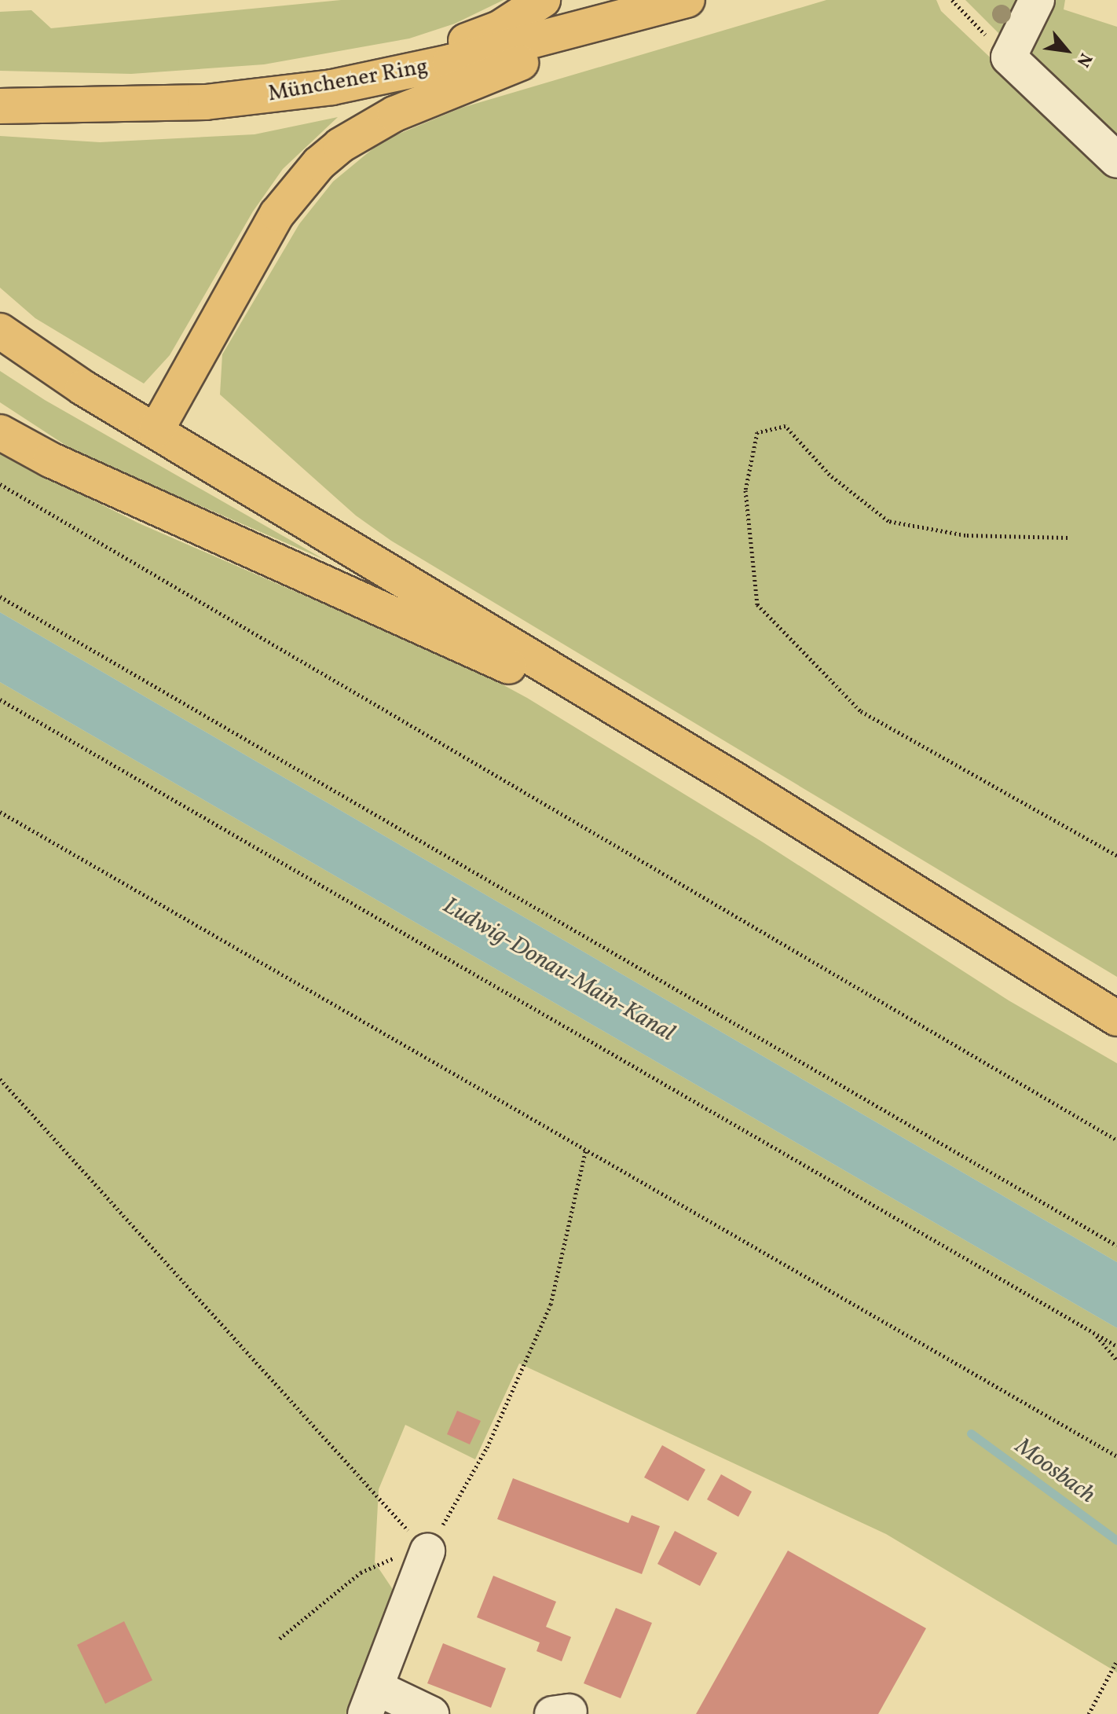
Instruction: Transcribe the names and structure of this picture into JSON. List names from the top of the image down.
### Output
{
  "streets": {
    "main road": ["Münchener Ring"]
  },
  "water": ["Ludwig-Donau-Main-Kanal", "Moosbach"],
  "north": "bottom right"
}
